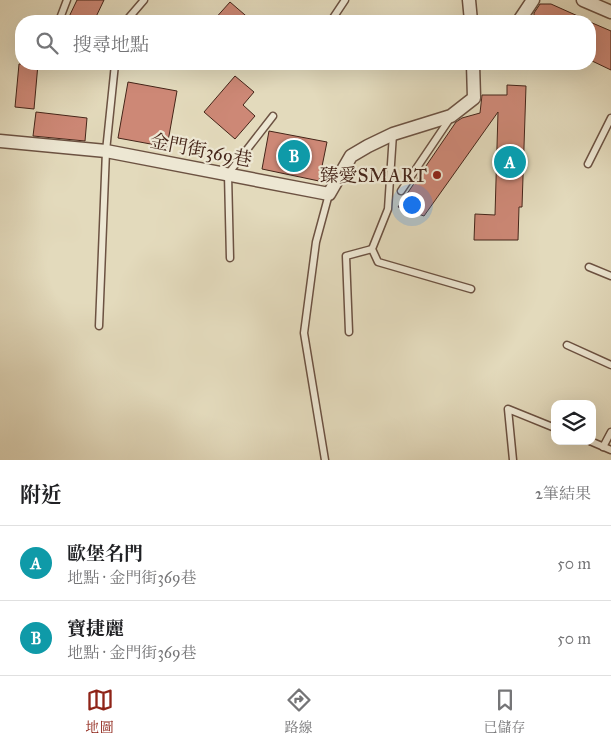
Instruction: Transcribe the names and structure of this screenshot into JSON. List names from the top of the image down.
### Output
{
  "streets": {
    "street": ["金門街369巷"]
  },
  "places": ["臻愛SMART"],
  "page": {
    "search": "搜尋地點",
    "pins": ["B", "A"],
    "heading": ["附近", "2筆結果"],
    "list": [
      {
        "mark": "A",
        "name": "歐堡名門",
        "note": "地點 · 金門街369巷",
        "value": "50 m"
      },
      {
        "mark": "B",
        "name": "寶捷麗",
        "note": "地點 · 金門街369巷",
        "value": "50 m"
      }
    ],
    "nav": ["地圖", "路線", "已儲存"]
  }
}
